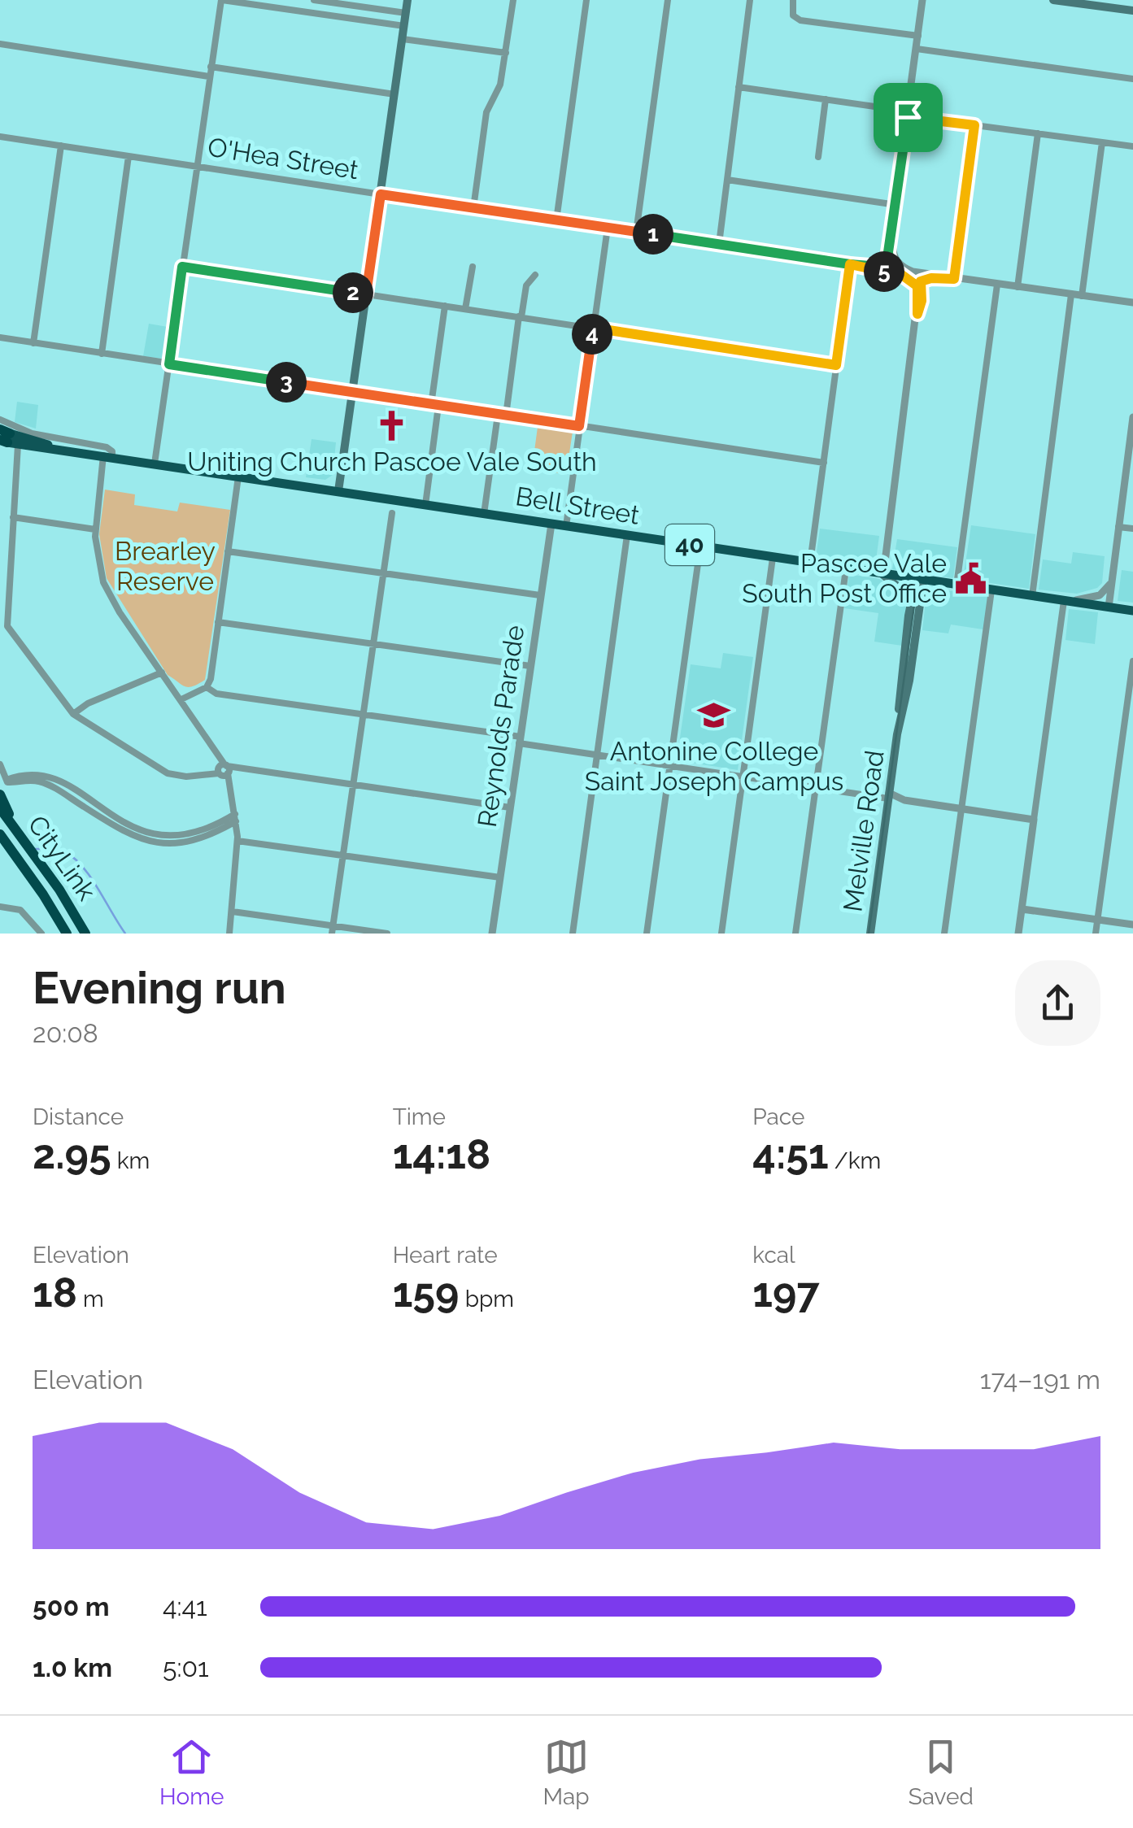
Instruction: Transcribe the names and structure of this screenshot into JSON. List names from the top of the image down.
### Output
{
  "streets": {
    "highway": ["Bell Street", "40", "CityLink"],
    "main road": ["Melville Road"],
    "street": ["O'Hea Street", "Reynolds Parade"]
  },
  "crossings": [
    ["Bell Street", "Reynolds Parade"],
    ["Bell Street", "Melville Road"]
  ],
  "parks": ["Brearley Reserve"],
  "places": {
    "church": ["Uniting Church Pascoe Vale South"],
    "public building": ["Pascoe Vale South Post Office"],
    "school or university": ["Antonine College Saint Joseph Campus"]
  },
  "page": {
    "pins": [
      "1",
      "5",
      "2",
      "4",
      "3"
    ],
    "heading": ["Evening run", "20:08"],
    "stats": [
      ["Distance", "2.95 km"],
      ["Time", "14:18"],
      ["Pace", "4:51 /km"],
      ["Elevation", "18 m"],
      ["Heart rate", "159 bpm"],
      ["kcal", "197"]
    ],
    "chart": ["Elevation", "174–191 m"],
    "list": [
      {
        "name": "500 m",
        "note": "4:41"
      },
      {
        "name": "1.0 km",
        "note": "5:01"
      }
    ],
    "tabs": ["Home", "Map", "Saved"]
  }
}
